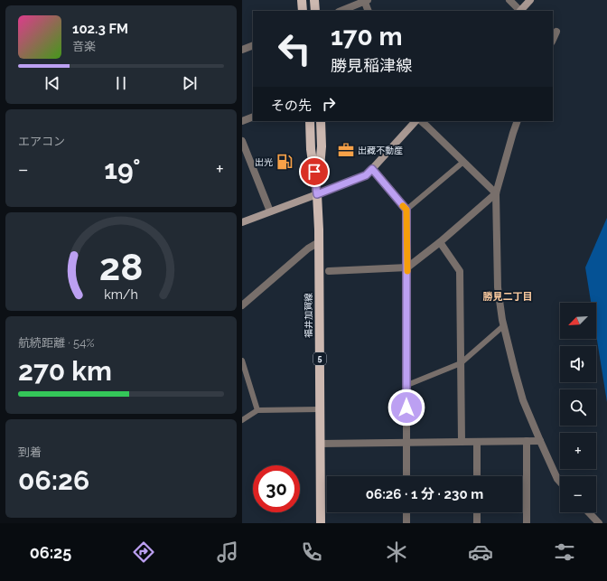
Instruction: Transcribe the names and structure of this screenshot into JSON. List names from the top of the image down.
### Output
{
  "streets": {
    "main road": ["福井加賀線", "5"]
  },
  "districts": ["勝見二丁目"],
  "places": {
    "office": ["出藏不動産"],
    "fuel station": ["出光"]
  },
  "north": "bottom left",
  "page": {
    "turn": ["170 m", "勝見稲津線"],
    "song": ["102.3 FM", "音楽"],
    "then": "その先",
    "tile": [
      "エアコン",
      ["航続距離 · 54%", "270 km"],
      ["到着", "06:26"]
    ],
    "heat": ["−", "19°", "+"],
    "map_buttons": ["+", "−"],
    "limit": "30",
    "trip": "06:26 · 1 分 · 230 m",
    "tabs": "06:25",
    "gauge": ["28", "km/h"]
  }
}
